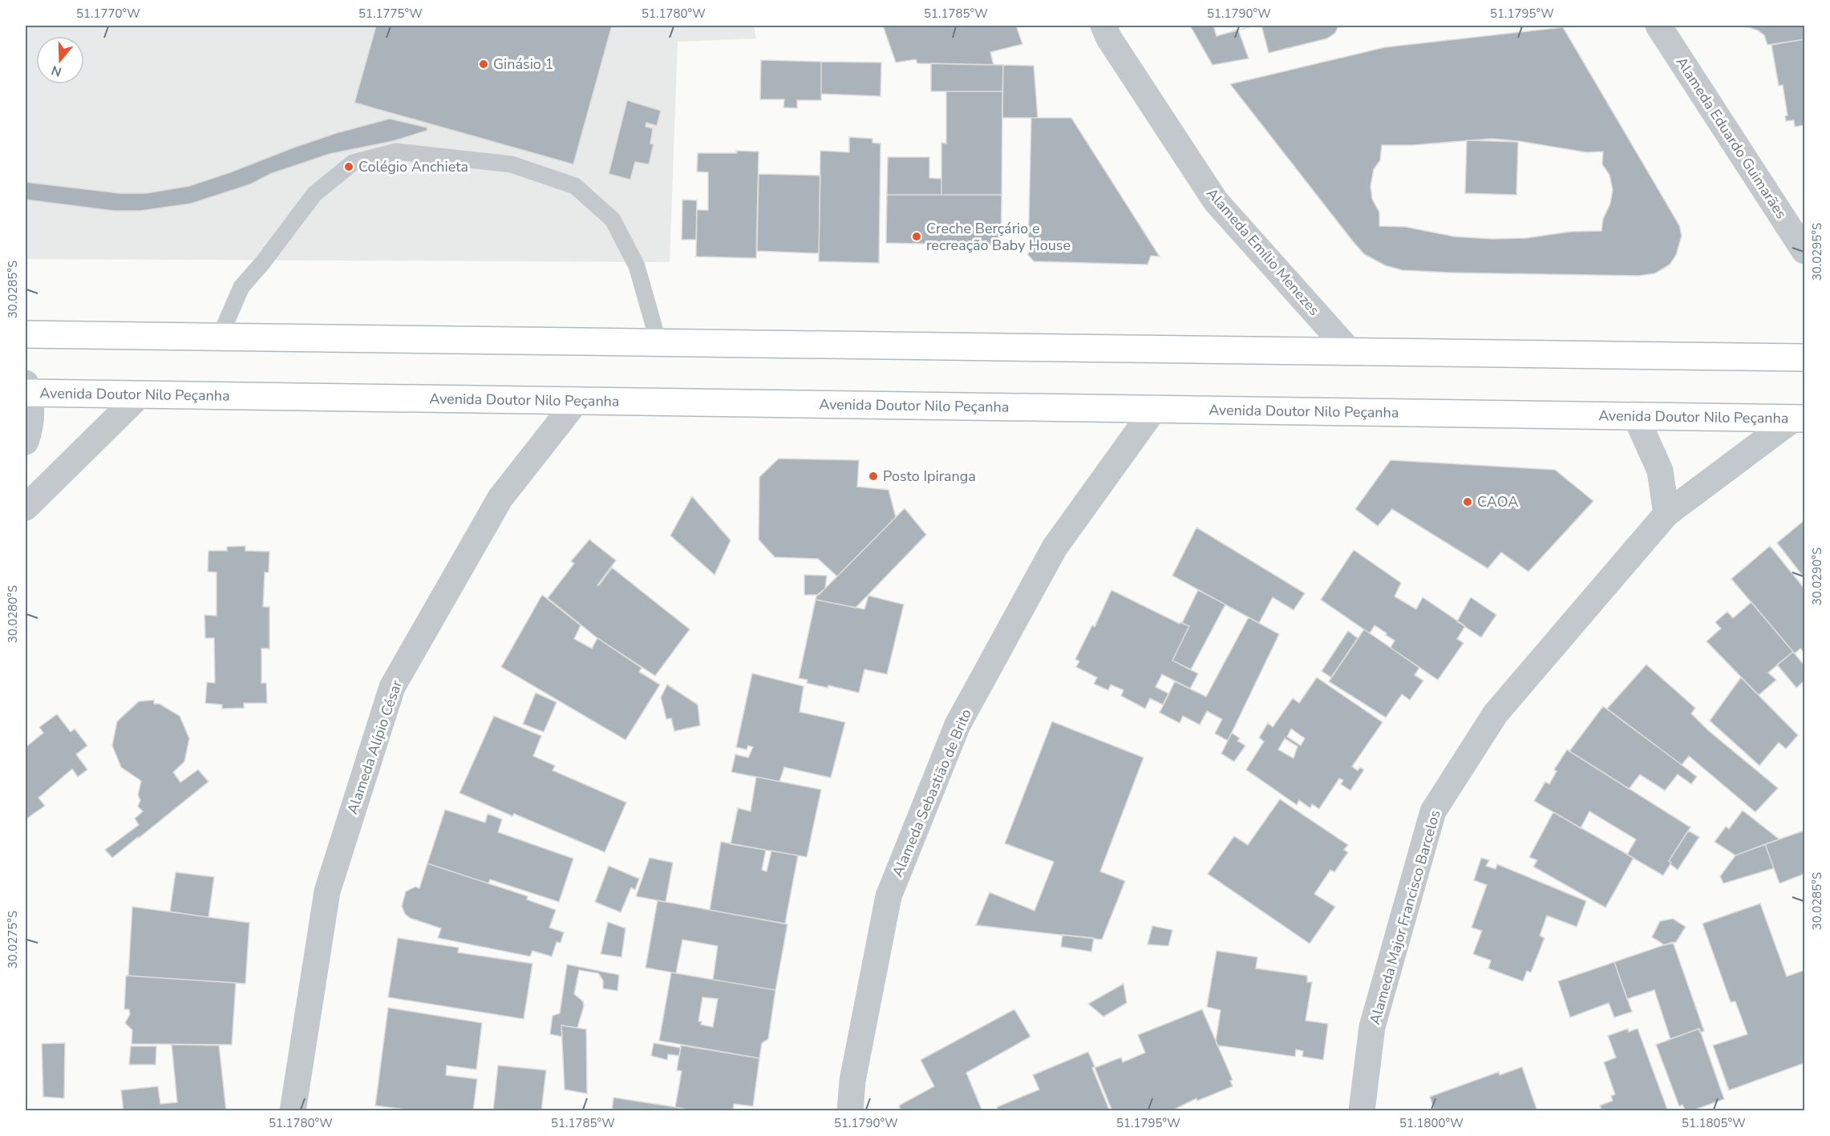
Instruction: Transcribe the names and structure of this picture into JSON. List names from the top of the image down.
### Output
{
  "streets": {
    "main road": ["Avenida Doutor Nilo Peçanha"],
    "street": [
      "Alameda Eduardo Guimarães",
      "Alameda Emílio Menezes",
      "Alameda Alípio César",
      "Alameda Sebastião de Brito",
      "Alameda Major Francisco Barcelos"
    ]
  },
  "crossings": [
    ["Avenida Doutor Nilo Peçanha", "Alameda Alípio César"],
    ["Avenida Doutor Nilo Peçanha", "Alameda Sebastião de Brito"],
    ["Avenida Doutor Nilo Peçanha", "Alameda Major Francisco Barcelos"]
  ],
  "places": [
    "Ginásio 1",
    "Colégio Anchieta",
    "Creche Berçário e recreação Baby House",
    "Posto Ipiranga",
    "CAOA"
  ],
  "north": "bottom",
  "coordinates": [
    "51.1770°W",
    "51.1775°W",
    "51.1780°W",
    "51.1785°W",
    "51.1790°W",
    "51.1795°W",
    "30.0295°S",
    "30.0285°S",
    "30.0290°S",
    "30.0280°S",
    "30.0275°S",
    "51.1800°W",
    "51.1805°W"
  ]
}
